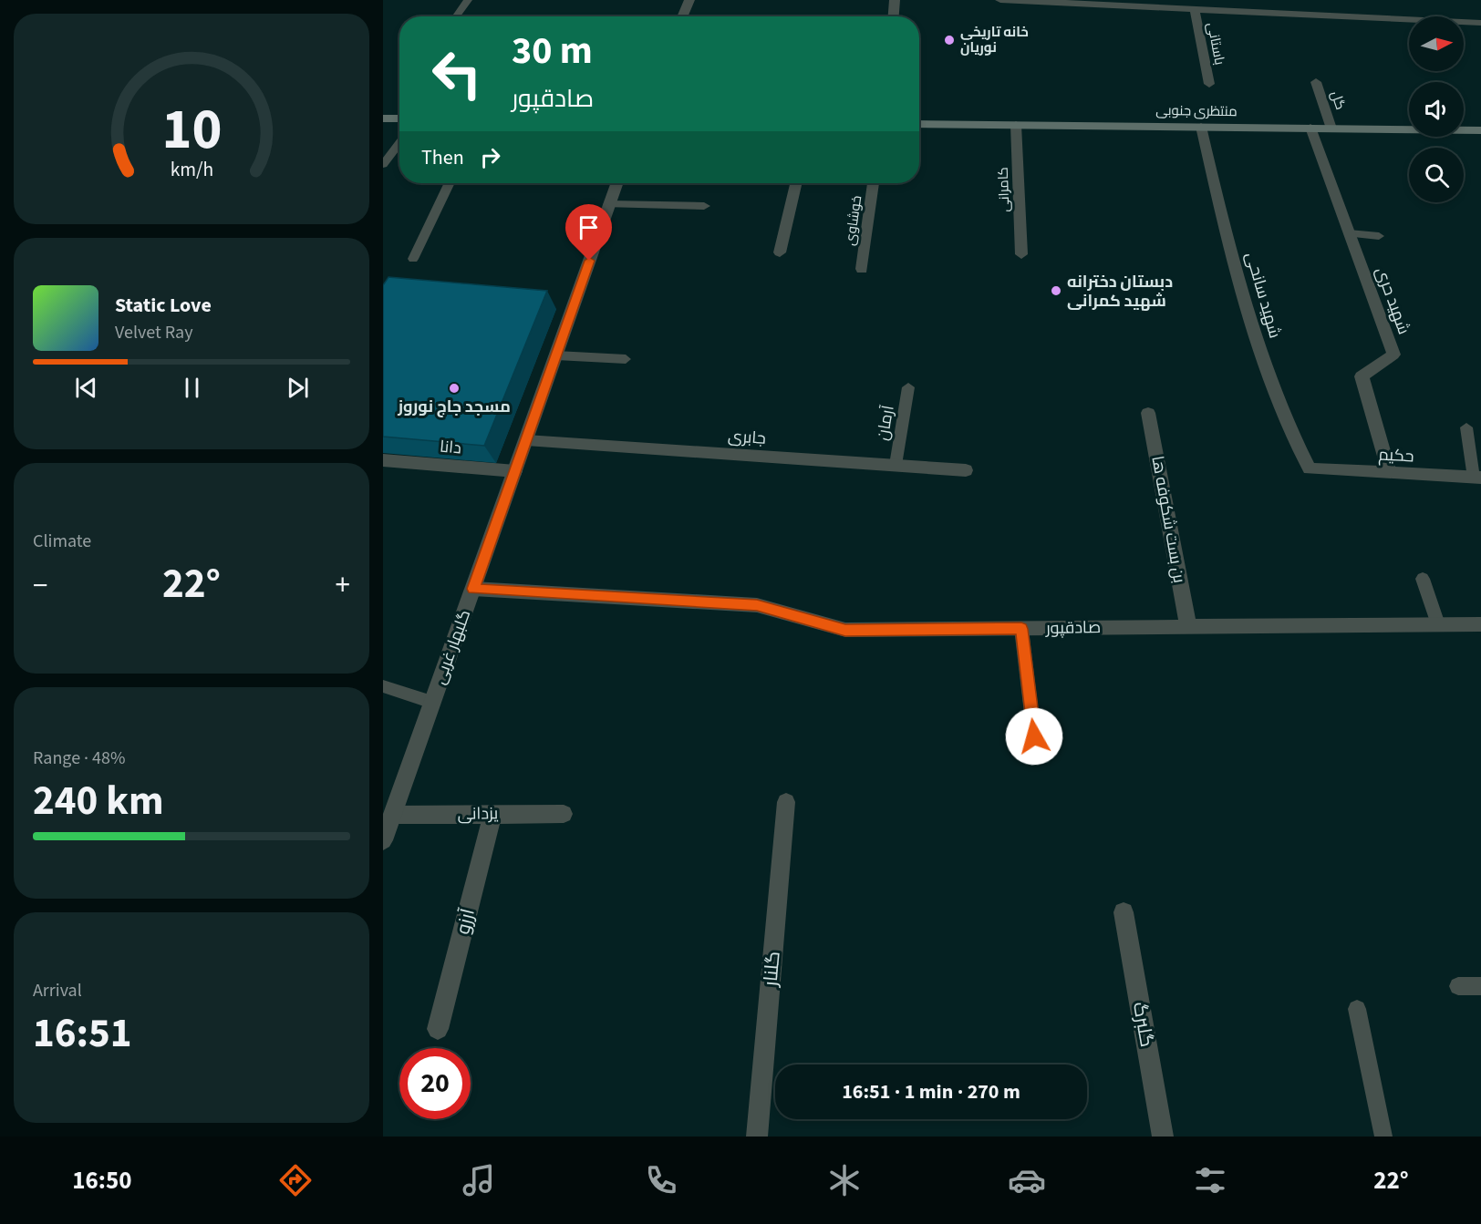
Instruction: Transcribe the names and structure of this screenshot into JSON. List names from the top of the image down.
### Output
{
  "streets": {
    "main road": ["منتظری جنوبی"],
    "street": [
      "باستانی",
      "گل",
      "کامرانی",
      "خوشاوی",
      "شهید سانحی",
      "شهید حری",
      "جابری",
      "دانا",
      "حکیم",
      "بن بست شکوفه ها",
      "صادقپور",
      "گلبهار غربی",
      "یزدانی",
      "آرزو",
      "گلنار",
      "گلبرگ"
    ],
    "lane": ["آرمان"]
  },
  "crossings": [
    ["گل", "منتظری جنوبی"],
    ["منتظری جنوبی", "کامرانی"],
    ["منتظری جنوبی", "شهید سانحی"],
    ["منتظری جنوبی", "شهید حری"],
    ["شهید سانحی", "حکیم"],
    ["شهید حری", "حکیم"],
    ["آرمان", "جابری"],
    ["جابری", "گلبهار غربی"],
    ["دانا", "گلبهار غربی"],
    ["بن بست شکوفه ها", "صادقپور"],
    ["صادقپور", "گلبهار غربی"],
    ["گلبهار غربی", "یزدانی"],
    ["یزدانی", "آرزو"]
  ],
  "places": ["خانه تاریخی نوریان", "دبستان دخترانه شهید کمرانی", "مسجد جاج نوروز"],
  "north": "right",
  "page": {
    "turn": ["30 m", "صادقپور"],
    "then": "Then",
    "song": ["Static Love", "Velvet Ray"],
    "tile": [
      "Climate",
      ["Range · 48%", "240 km"],
      ["Arrival", "16:51"]
    ],
    "heat": ["−", "22°", "+"],
    "limit": "20",
    "trip": "16:51 · 1 min · 270 m",
    "tabs": ["16:50", "22°"],
    "gauge": ["10", "km/h"]
  }
}
